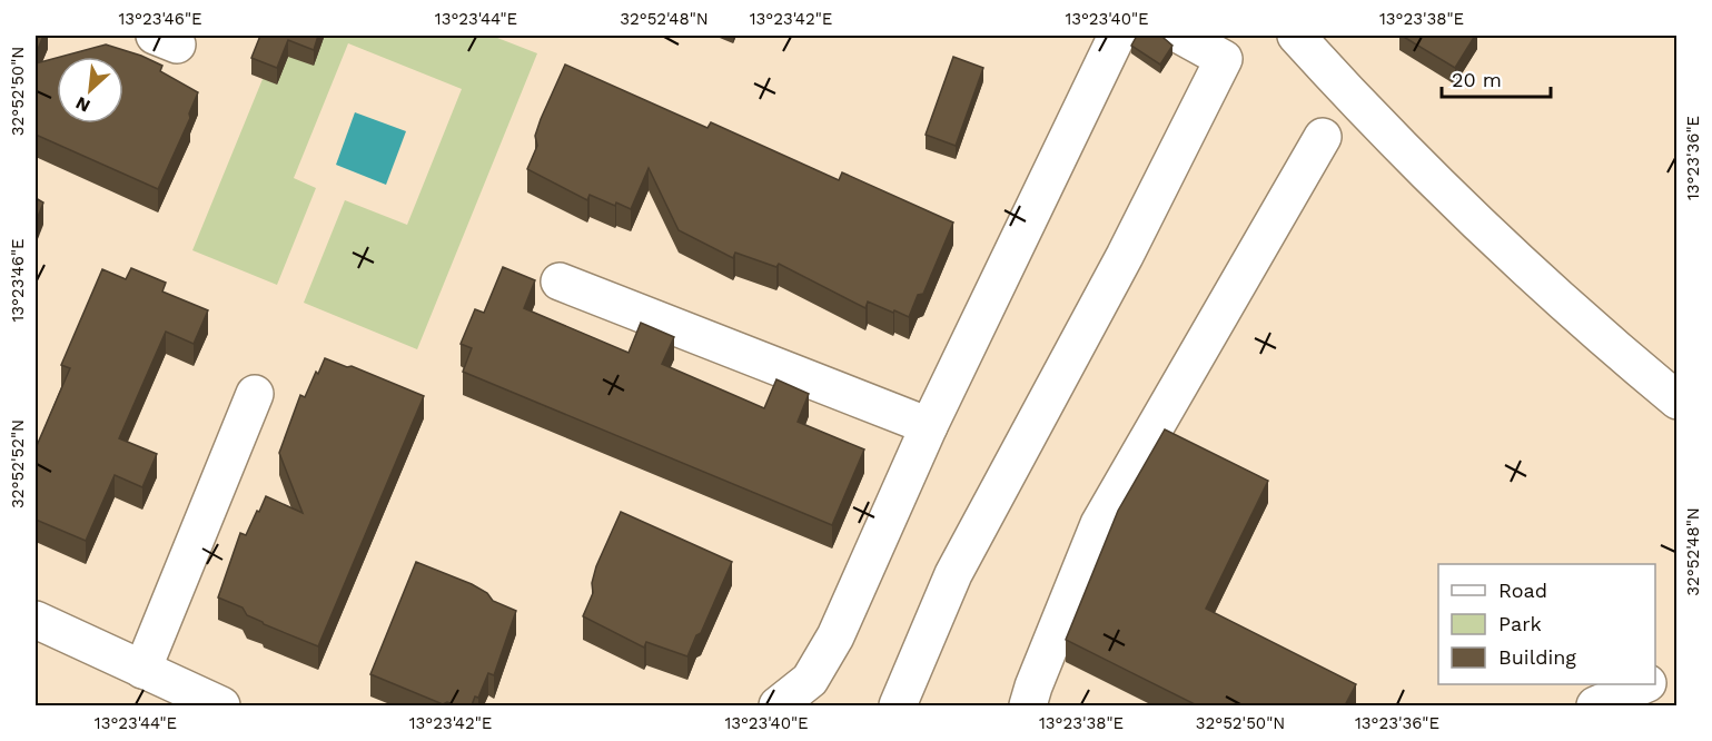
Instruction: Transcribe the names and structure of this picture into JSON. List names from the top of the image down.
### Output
{
  "legend": ["Road", "Park", "Building"],
  "scale_bar": "20 m",
  "north": "bottom left",
  "coordinates": [
    "13°23'46\"E",
    "13°23'44\"E",
    "32°52'48\"N",
    "13°23'42\"E",
    "13°23'40\"E",
    "13°23'38\"E",
    "32°52'50\"N",
    "13°23'36\"E",
    "32°52'52\"N"
  ]
}
